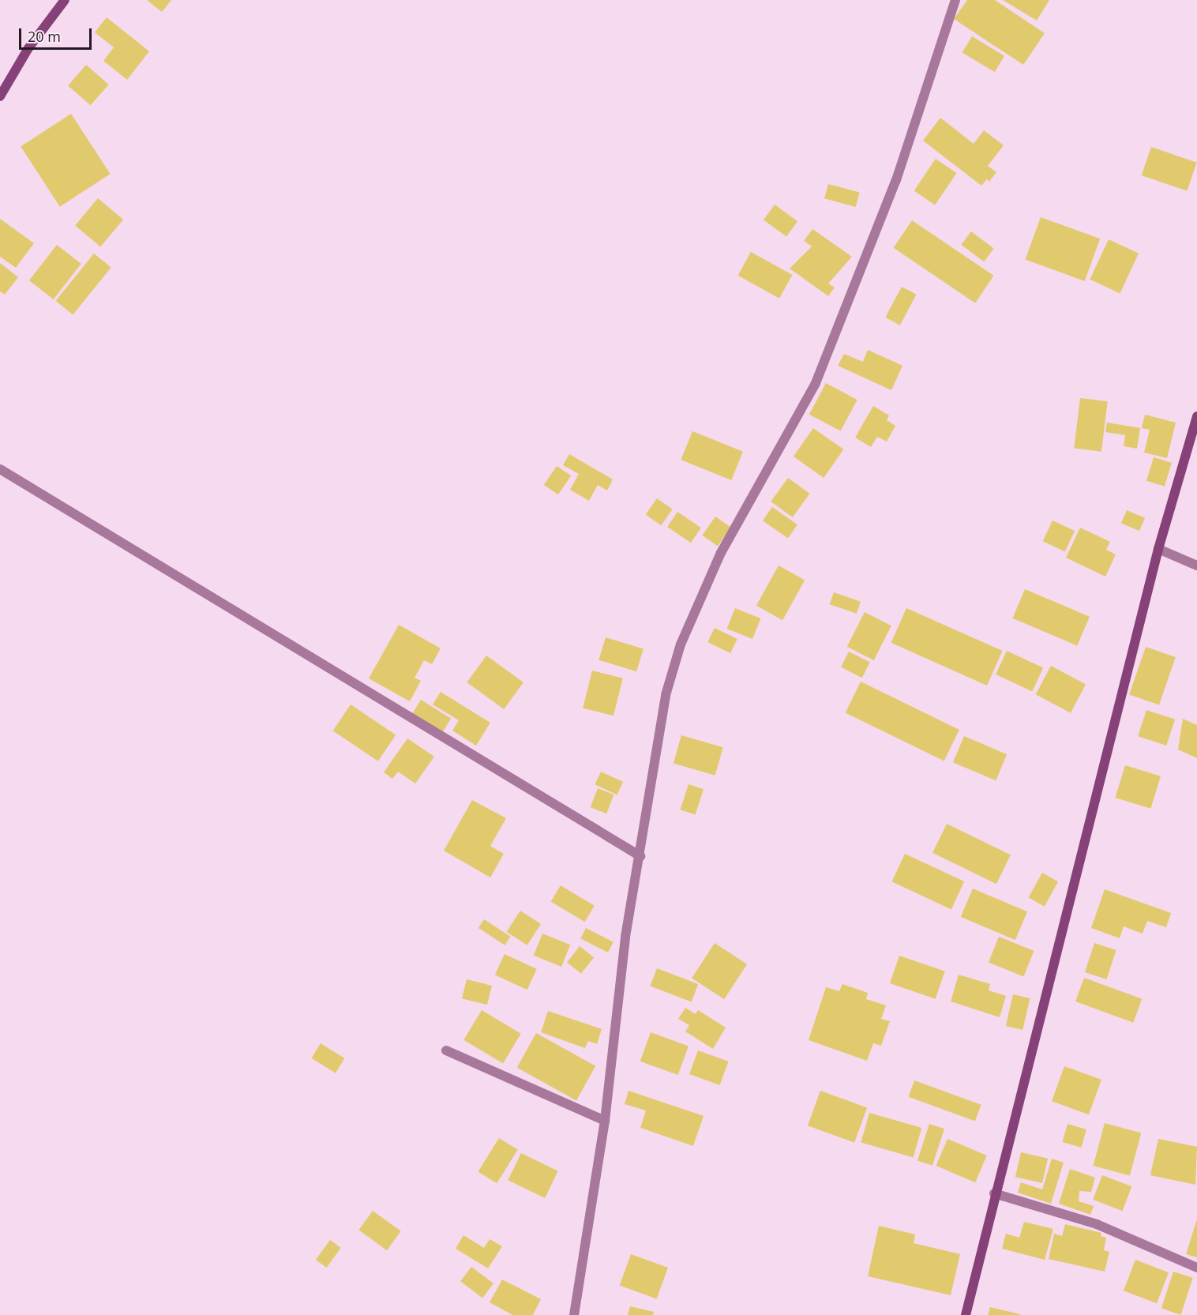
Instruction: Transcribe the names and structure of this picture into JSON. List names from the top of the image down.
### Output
{
  "scale_bar": "20 m"
}
